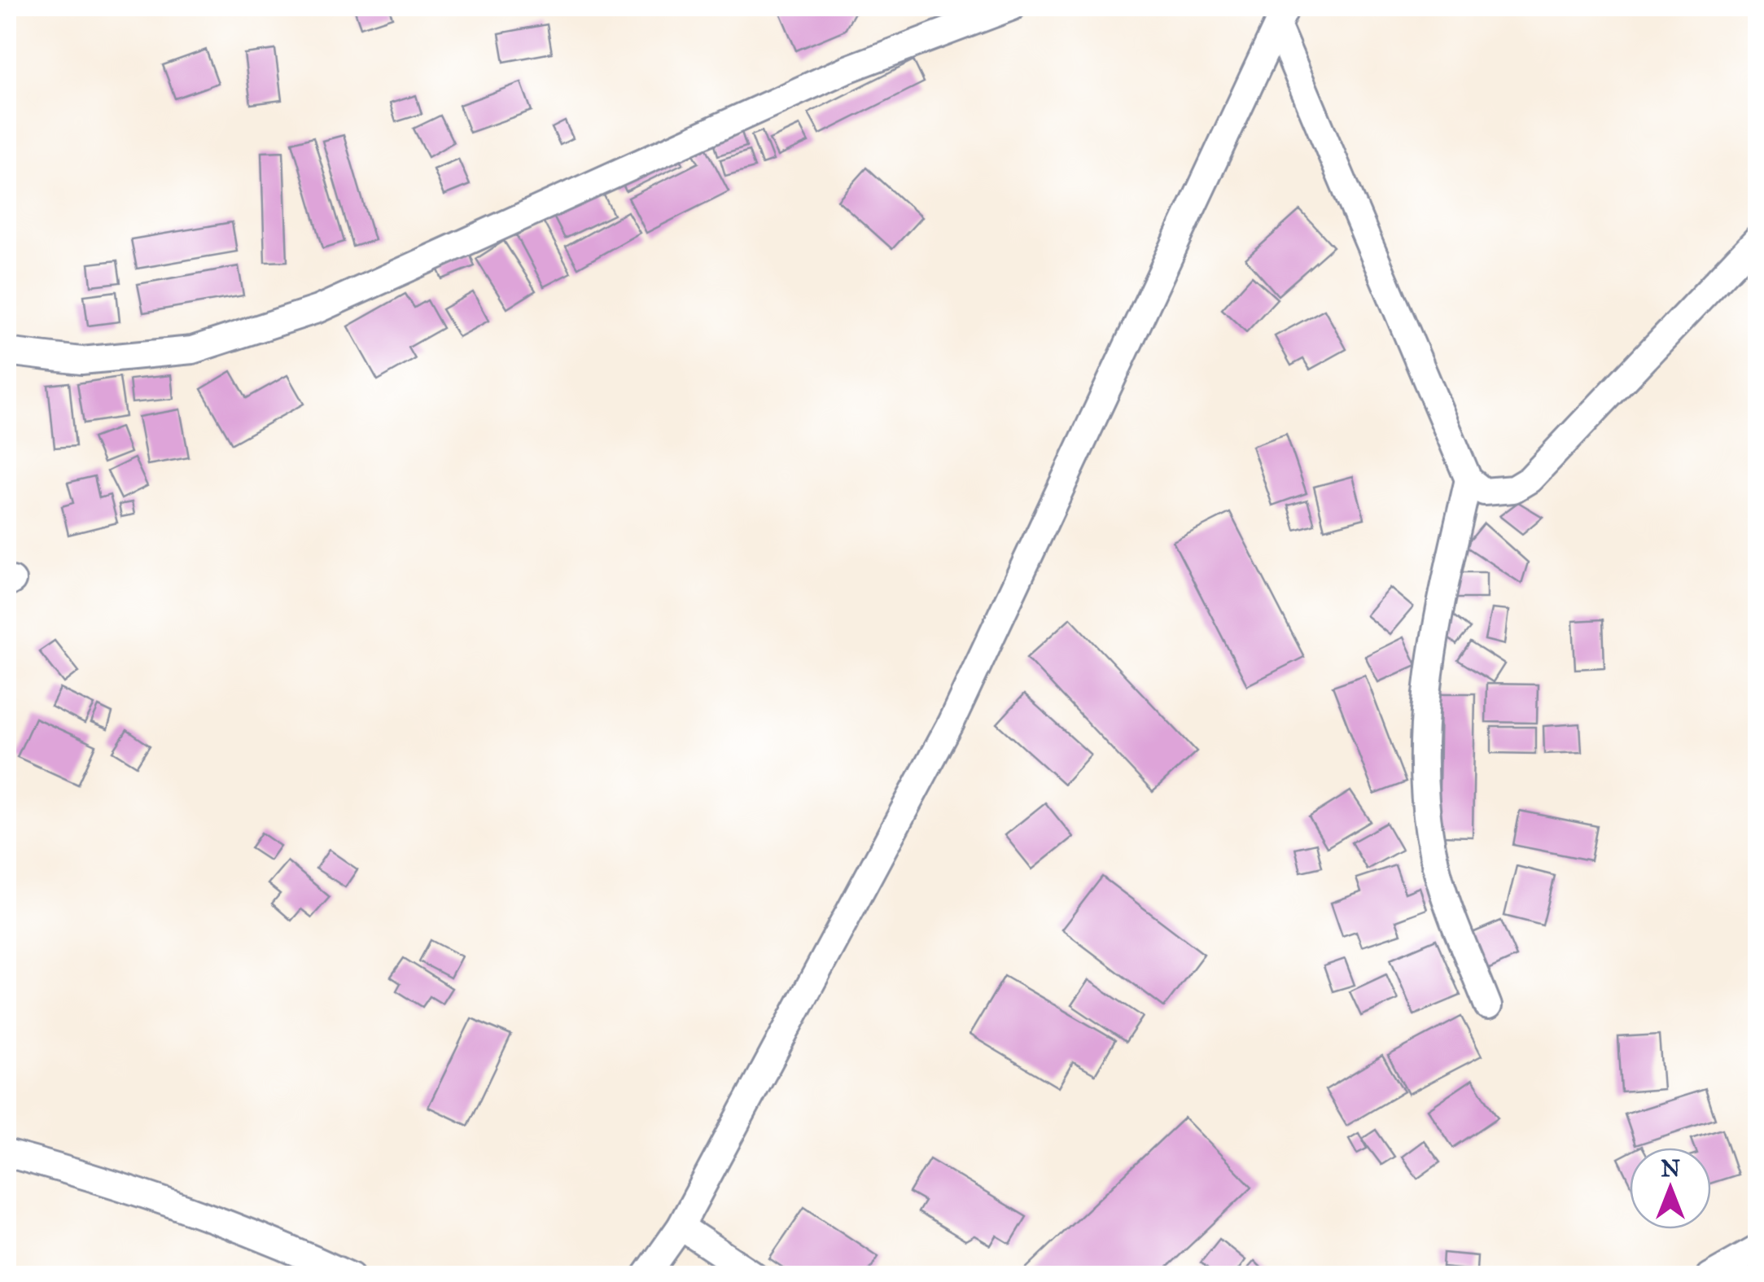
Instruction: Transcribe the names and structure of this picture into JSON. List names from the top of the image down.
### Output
{
  "north": "top"
}
